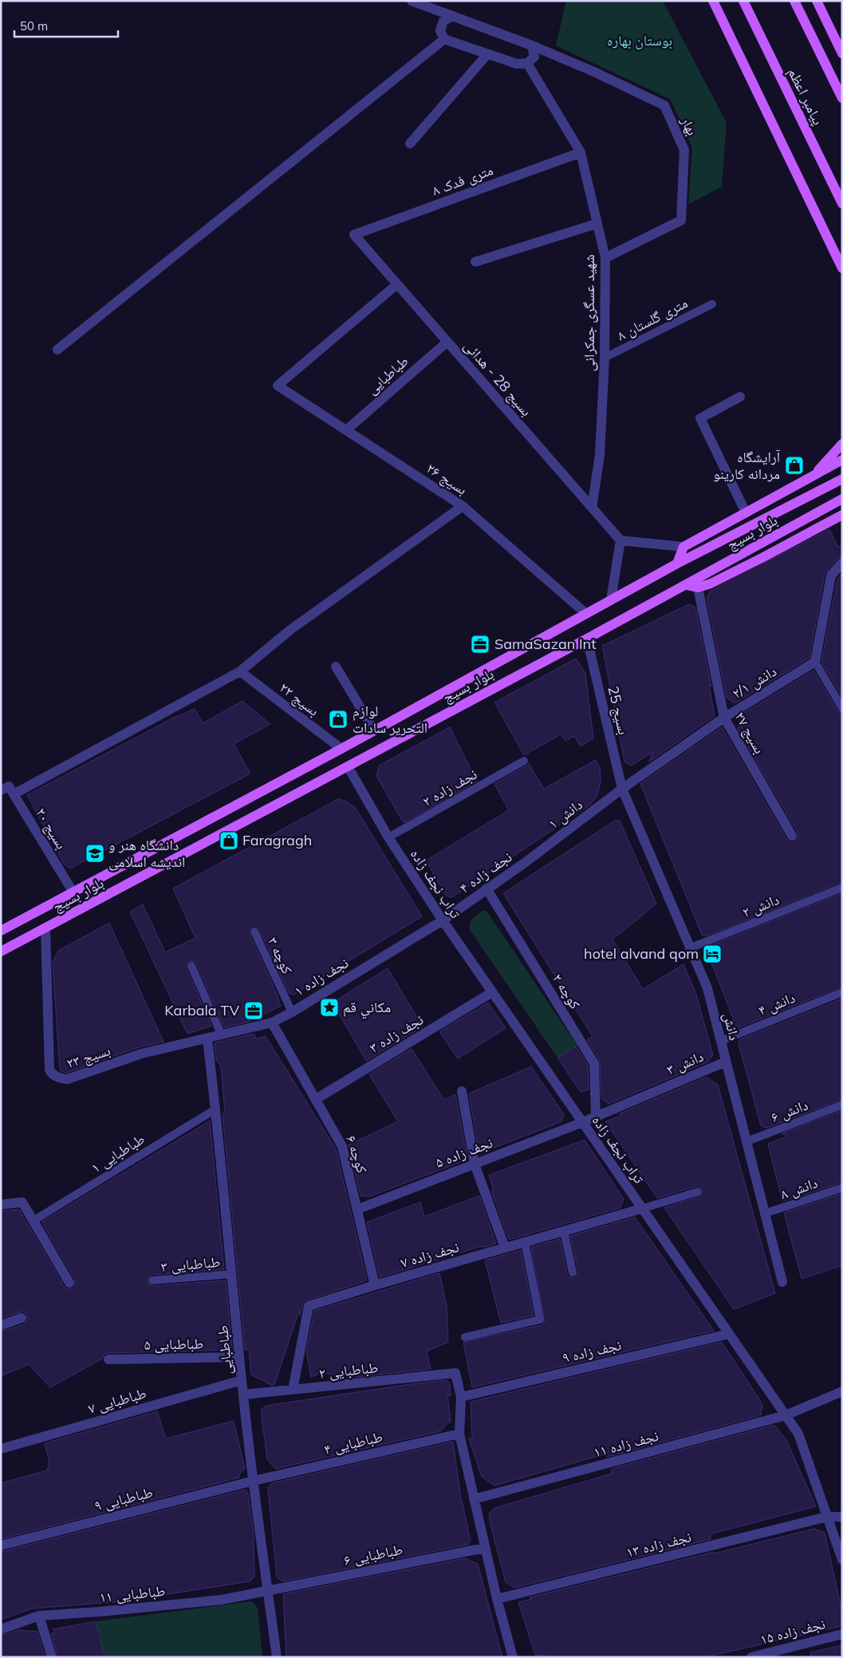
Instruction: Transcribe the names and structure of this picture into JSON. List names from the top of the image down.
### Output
{
  "streets": {
    "main road": ["پیامبر اعظم", "بلوار بسیج"],
    "street": [
      "بهار",
      "۸ متری فدک",
      "شهید عسگری جمکرانی",
      "طباطبایی",
      "بسیج 28 - هدائی",
      "بسیج ۲۶",
      "دانش ۲/۱",
      "بسیج ۲۲",
      "بسیج 25",
      "بسیج ۲۷",
      "دانش ۱",
      "بسیج ۲۰",
      "نجف زاده ۴",
      "تراب نجف زاده",
      "نجف زاده ۱",
      "کوچه ۲",
      "دانش",
      "نجف زاده ۳",
      "بسیج ۲۳",
      "دانش ۳",
      "نجف زاده ۵",
      "کوچه ۶",
      "نجف زاده ۷",
      "طباطبایی ۵",
      "نجف زاده ۹",
      "طباطبایی ۲",
      "طباطبایی ۷",
      "طباطبایی ۴",
      "نجف زاده ۱۱",
      "طباطبایی ۹",
      "نجف زاده ۱۳",
      "طباطبایی ۶",
      "طباطبایی ۱۱",
      "نجف زاده ۱۵"
    ],
    "lane": [
      "۸ متری گلستان",
      "نجف زاده ۲",
      "دانش ۲",
      "کوچه ۳",
      "دانش ۴",
      "دانش ۶",
      "طباطبایی ۱",
      "دانش ۸",
      "طباطبایی ۳"
    ]
  },
  "crossings": [
    ["بهار", "شهید عسگری جمکرانی"],
    ["۸ متری فدک", "شهید عسگری جمکرانی"],
    ["۸ متری فدک", "بسیج 28 - هدائی"],
    ["شهید عسگری جمکرانی", "۸ متری گلستان"],
    ["شهید عسگری جمکرانی", "بسیج 28 - هدائی"],
    ["طباطبایی", "بسیج 28 - هدائی"],
    ["طباطبایی", "بسیج ۲۶"],
    ["طباطبایی", "نجف زاده ۱"],
    ["طباطبایی", "بسیج ۲۳"],
    ["طباطبایی", "طباطبایی ۱"],
    ["طباطبایی", "طباطبایی ۳"],
    ["طباطبایی", "طباطبایی ۵"],
    ["طباطبایی", "طباطبایی ۲"],
    ["طباطبایی", "طباطبایی ۷"],
    ["طباطبایی", "طباطبایی ۴"],
    ["طباطبایی", "طباطبایی ۹"],
    ["طباطبایی", "طباطبایی ۶"],
    ["طباطبایی", "طباطبایی ۱۱"],
    ["بسیج 28 - هدائی", "بسیج ۲۶"],
    ["بسیج ۲۶", "بلوار بسیج"],
    ["بلوار بسیج", "بسیج ۲۲"],
    ["بلوار بسیج", "بسیج 25"],
    ["بلوار بسیج", "بسیج ۲۰"],
    ["بلوار بسیج", "تراب نجف زاده"],
    ["بلوار بسیج", "بسیج ۲۳"],
    ["دانش ۲/۱", "بسیج 25"],
    ["دانش ۲/۱", "بسیج ۲۷"],
    ["دانش ۲/۱", "دانش ۱"],
    ["دانش ۲/۱", "دانش"],
    ["بسیج 25", "دانش ۱"],
    ["بسیج 25", "دانش"],
    ["نجف زاده ۲", "تراب نجف زاده"],
    ["دانش ۱", "نجف زاده ۴"],
    ["دانش ۱", "دانش"],
    ["نجف زاده ۴", "تراب نجف زاده"],
    ["نجف زاده ۴", "نجف زاده ۱"],
    ["نجف زاده ۴", "کوچه ۲"],
    ["تراب نجف زاده", "نجف زاده ۱"],
    ["تراب نجف زاده", "نجف زاده ۳"],
    ["تراب نجف زاده", "نجف زاده ۵"],
    ["تراب نجف زاده", "نجف زاده ۷"],
    ["تراب نجف زاده", "نجف زاده ۹"],
    ["تراب نجف زاده", "نجف زاده ۱۱"],
    ["تراب نجف زاده", "نجف زاده ۱۳"],
    ["دانش ۲", "دانش"],
    ["کوچه ۳", "نجف زاده ۱"],
    ["نجف زاده ۱", "بسیج ۲۳"],
    ["نجف زاده ۱", "کوچه ۶"],
    ["کوچه ۲", "دانش ۳"],
    ["کوچه ۲", "نجف زاده ۵"],
    ["دانش ۴", "دانش"],
    ["دانش", "دانش ۳"],
    ["دانش", "دانش ۶"],
    ["دانش", "دانش ۸"],
    ["نجف زاده ۳", "کوچه ۶"],
    ["دانش ۳", "نجف زاده ۵"],
    ["نجف زاده ۵", "کوچه ۶"],
    ["کوچه ۶", "نجف زاده ۷"],
    ["نجف زاده ۷", "طباطبایی ۲"],
    ["نجف زاده ۹", "طباطبایی ۲"],
    ["طباطبایی ۴", "طباطبایی ۹"],
    ["طباطبایی ۶", "طباطبایی ۱۱"]
  ],
  "parks": ["بوستان بهاره"],
  "places": {
    "shop": ["آرایشگاه مردانه کارینو", "لوازم التحریر سادات", "Faragragh"],
    "office": ["SamaSazan Int", "Karbala TV"],
    "school or university": ["دانشگاه هنر و اندیشه اسلامی"],
    "hotel": ["hotel alvand qom"],
    "place": ["مكاني قم"]
  },
  "scale_bar": "50 m"
}
